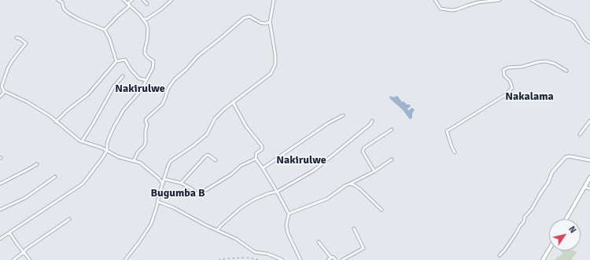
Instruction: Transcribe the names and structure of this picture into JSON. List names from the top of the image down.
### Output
{
  "districts": [
    "Nakirulwe",
    "Nakalama",
    "Nakirulwe",
    "Bugumba B"
  ],
  "north": "top right"
}
